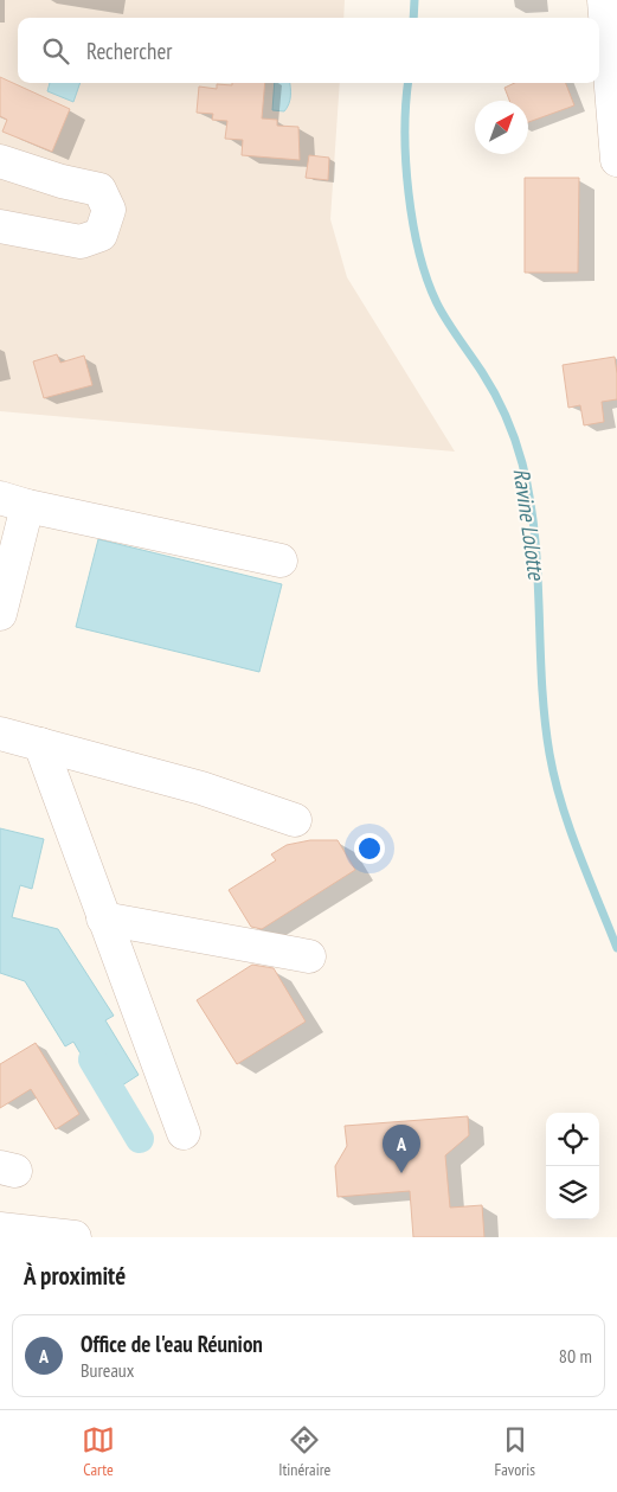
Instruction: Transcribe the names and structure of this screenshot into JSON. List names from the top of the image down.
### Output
{
  "water": ["Ravine Lolotte"],
  "north": "top right",
  "page": {
    "search": "Rechercher",
    "pins": "A",
    "heading": "À proximité",
    "list": [
      {
        "mark": "A",
        "name": "Office de l'eau Réunion",
        "note": "Bureaux",
        "value": "80 m"
      }
    ],
    "nav": ["Carte", "Itinéraire", "Favoris"]
  }
}
